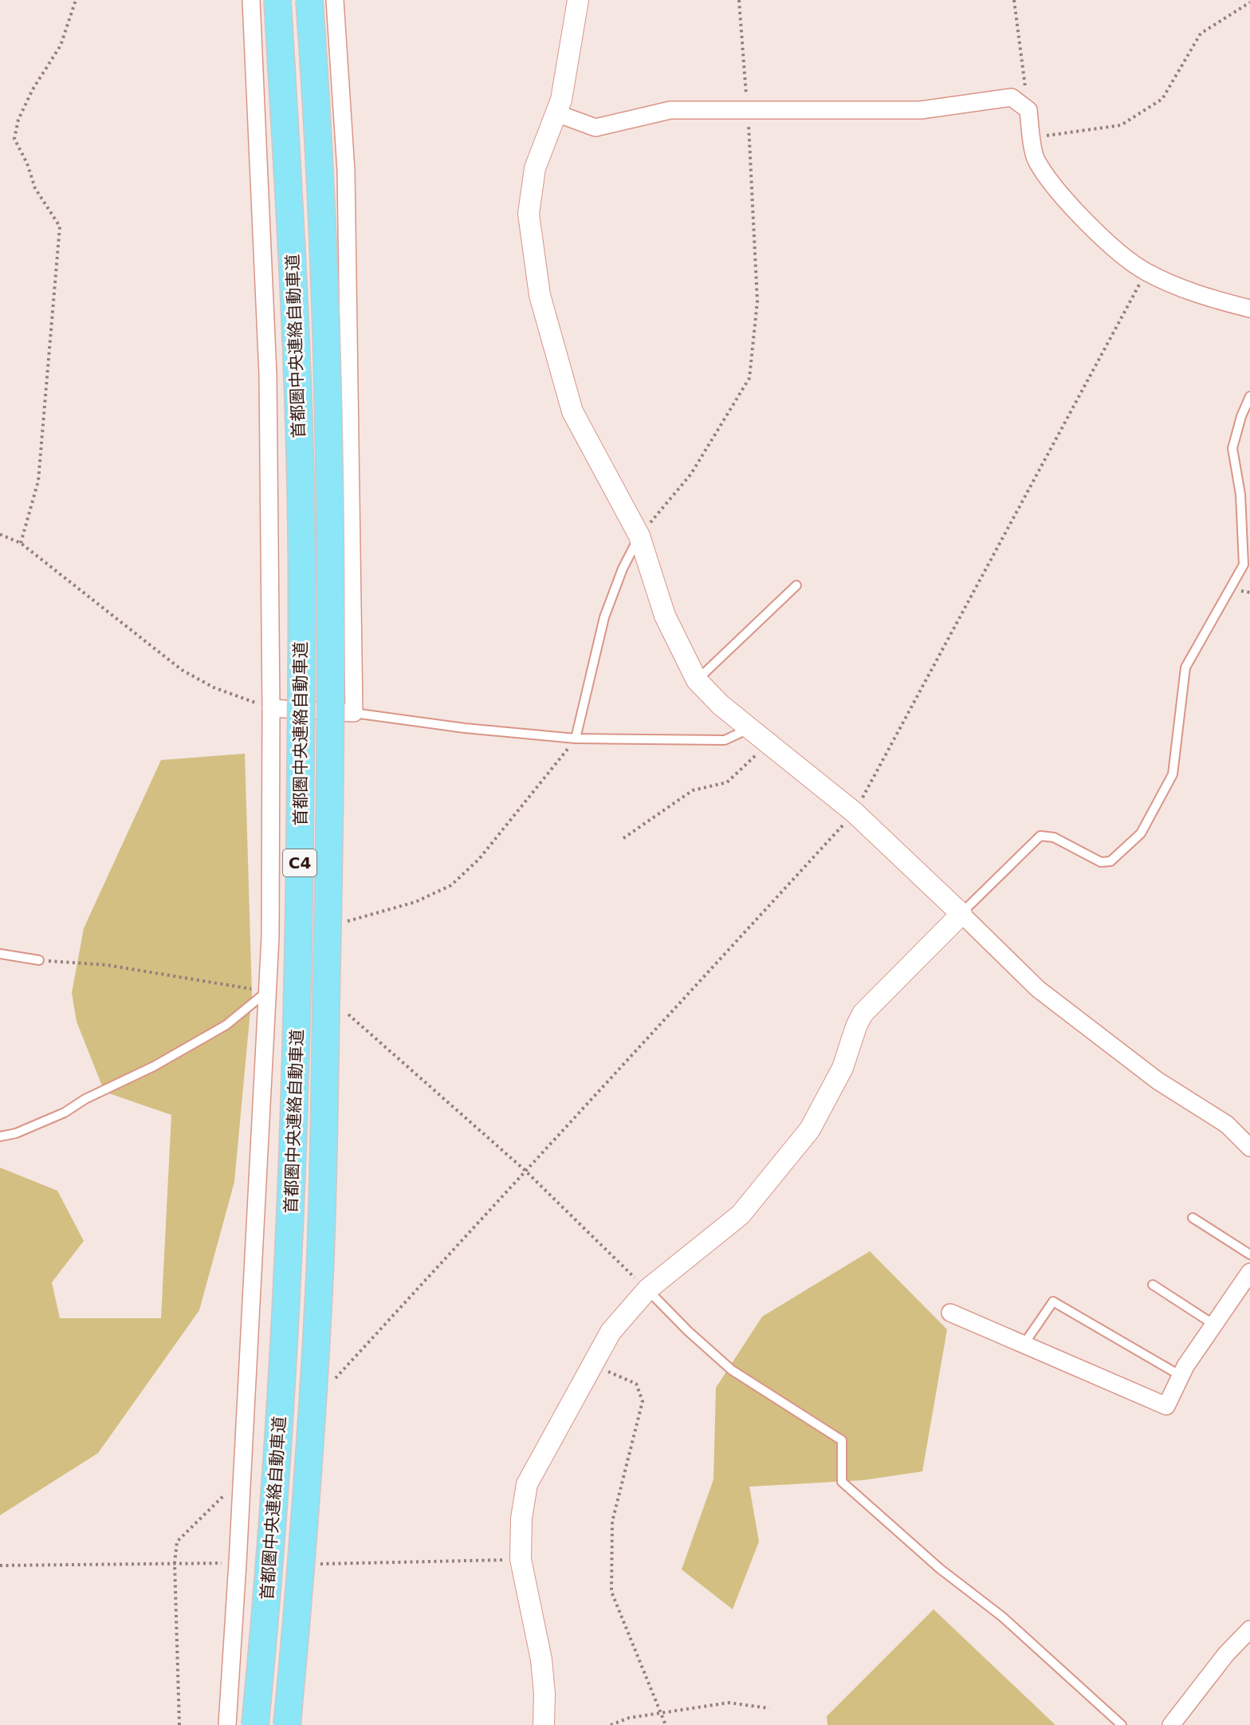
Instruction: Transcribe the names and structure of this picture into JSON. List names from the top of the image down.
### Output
{
  "streets": {
    "highway": ["首都圏中央連絡自動車道", "C4"]
  }
}
